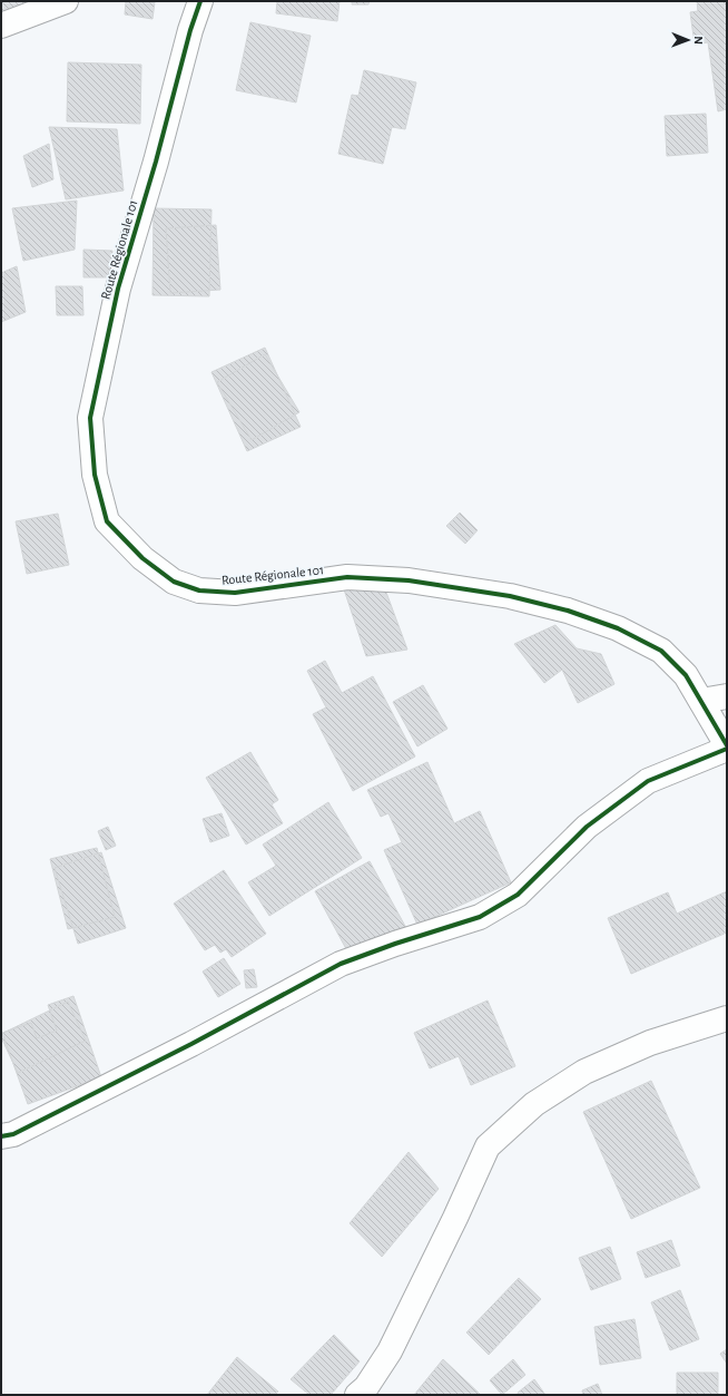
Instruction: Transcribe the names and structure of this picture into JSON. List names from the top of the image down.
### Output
{
  "streets": {
    "street": ["Route Régionale 101"]
  },
  "north": "right"
}
